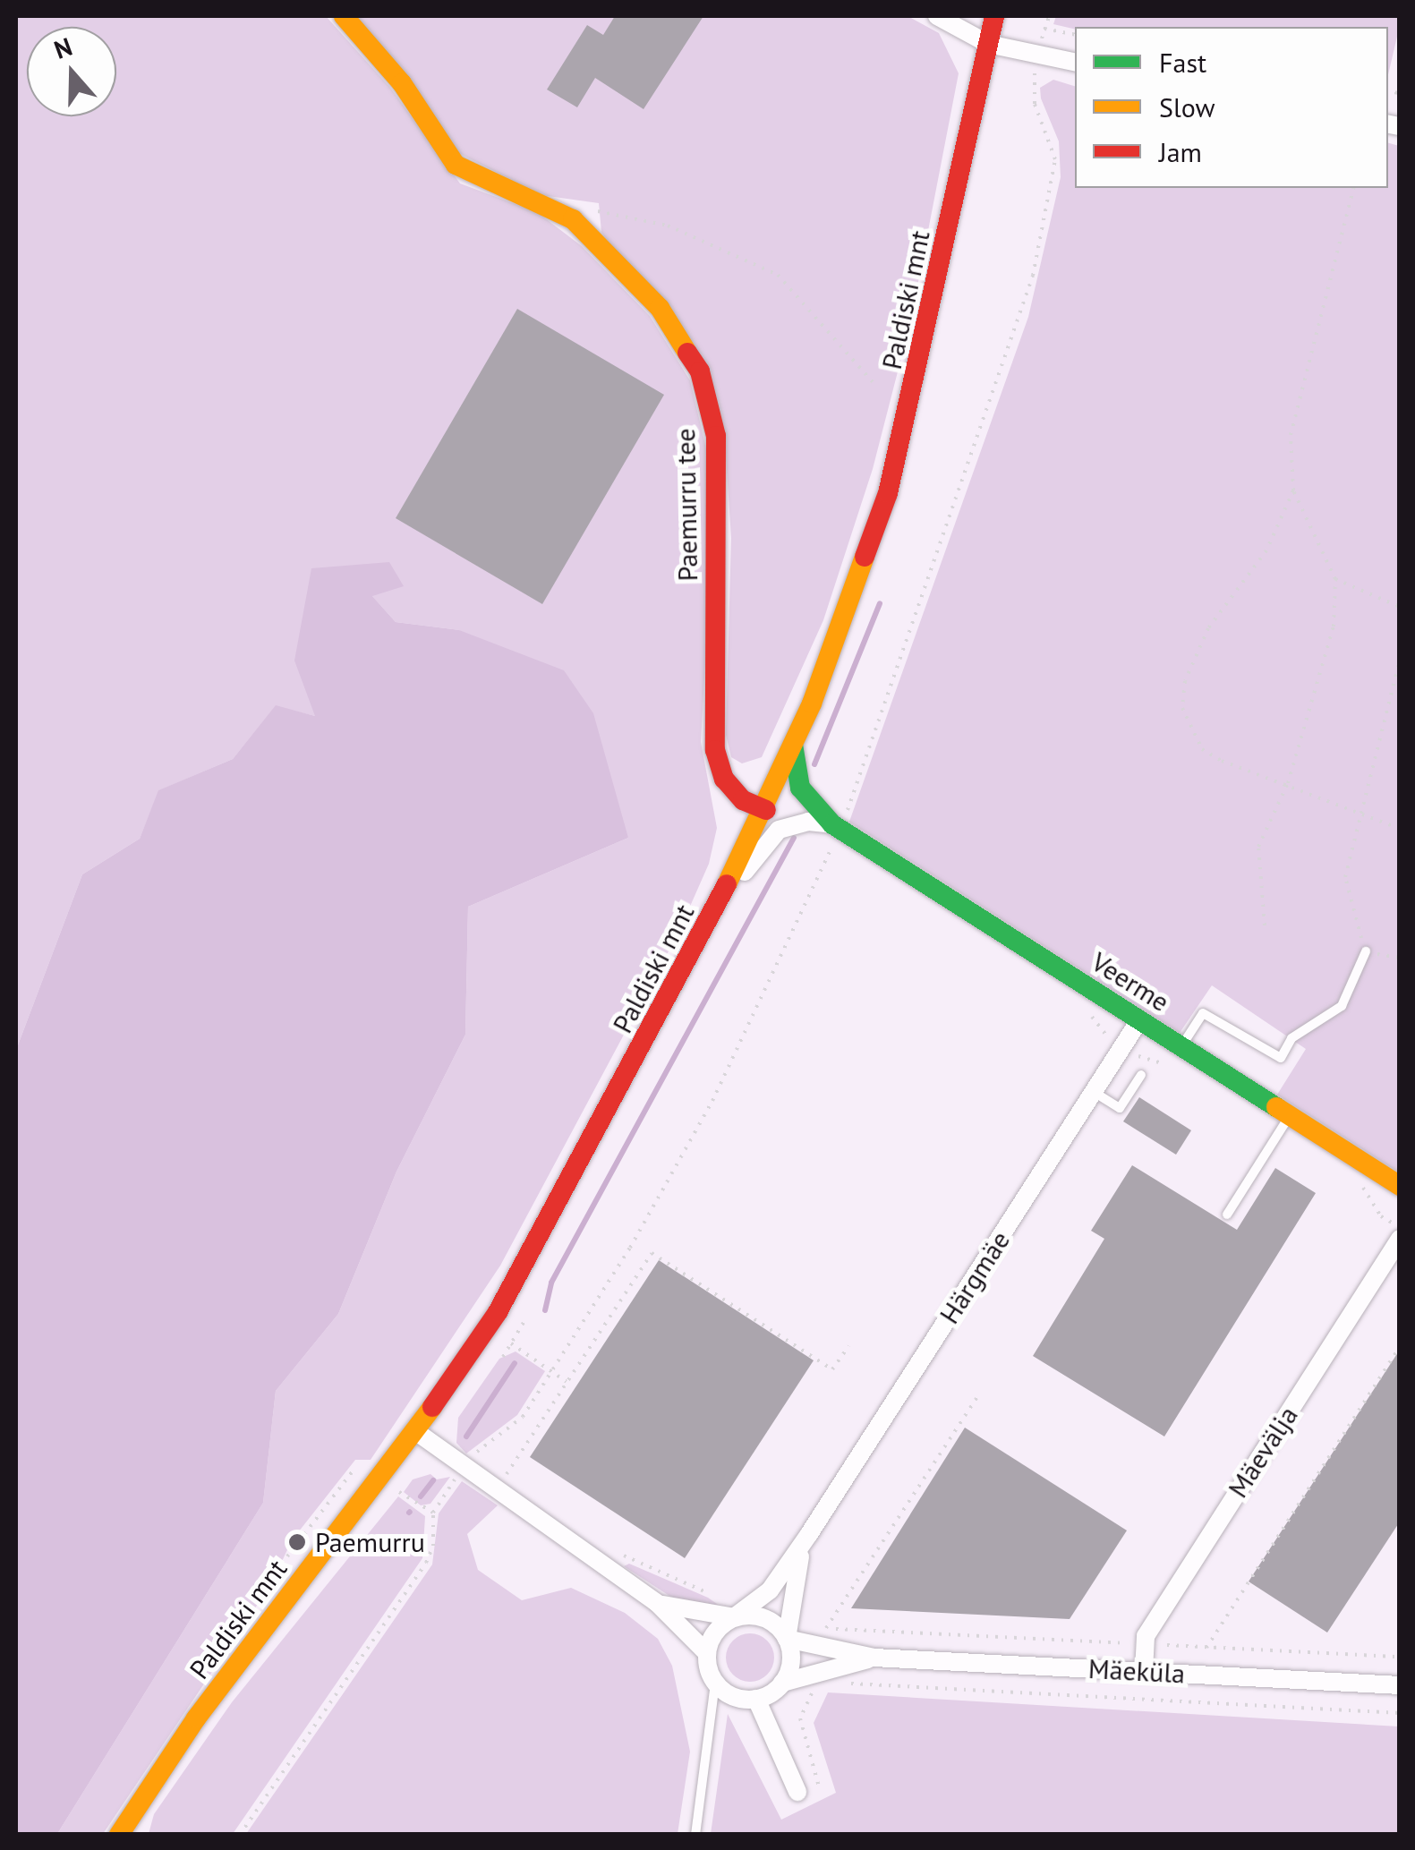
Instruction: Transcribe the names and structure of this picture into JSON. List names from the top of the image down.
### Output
{
  "streets": {
    "main road": ["Paldiski mnt", "Paemurru tee", "Veerme"],
    "street": ["Härgmäe", "Mäevälja", "Mäeküla"]
  },
  "crossings": [
    ["Paldiski mnt", "Paemurru tee"],
    ["Paldiski mnt", "Veerme"],
    ["Veerme", "Härgmäe"],
    ["Härgmäe", "Mäeküla"],
    ["Mäevälja", "Mäeküla"]
  ],
  "places": ["Paemurru"],
  "legend": ["Fast", "Slow", "Jam"],
  "north": "top"
}
